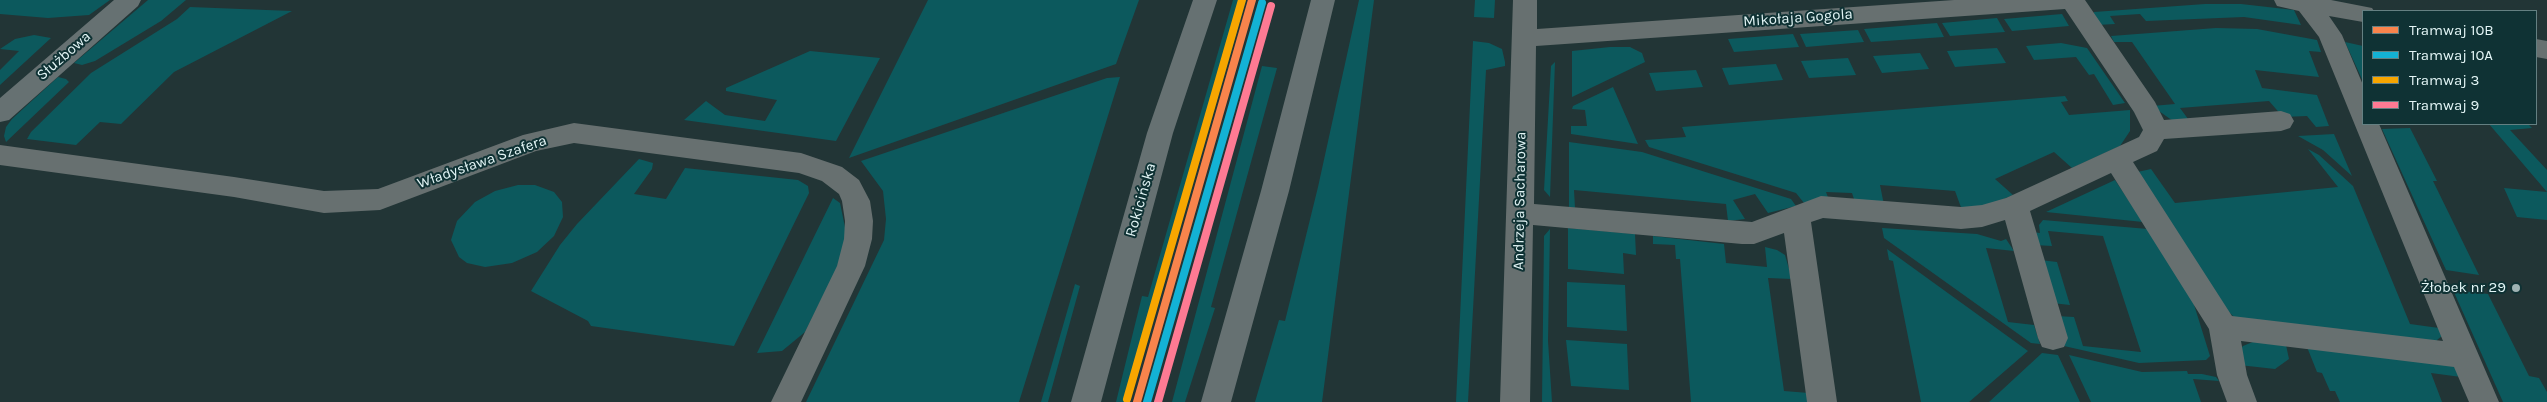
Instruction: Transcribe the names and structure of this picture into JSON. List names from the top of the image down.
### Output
{
  "streets": {
    "main road": ["Służbowa", "Rokicińska"],
    "street": ["Mikołaja Gogola", "Władysława Szafera", "Andrzeja Sacharowa"]
  },
  "crossings": [
    ["Mikołaja Gogola", "Andrzeja Sacharowa"]
  ],
  "places": ["Żłobek nr 29"],
  "lines": [
    "tram line 10B",
    "tram line 3",
    "tram line 10A",
    "tram line 9"
  ],
  "legend": [
    "Tramwaj 10B",
    "Tramwaj 10A",
    "Tramwaj 3",
    "Tramwaj 9"
  ]
}
